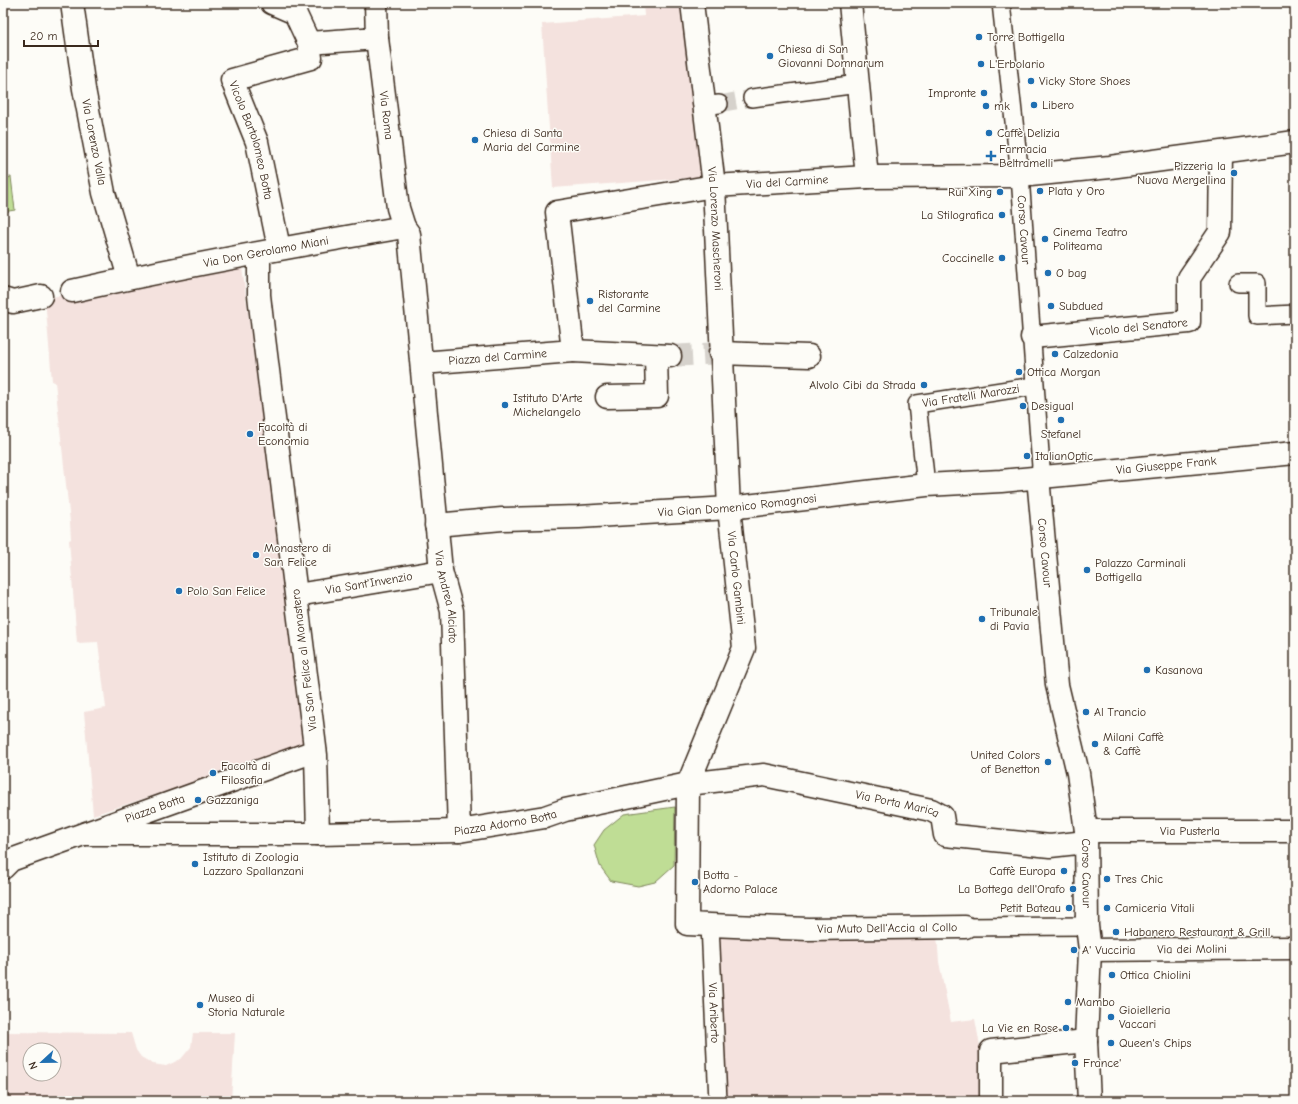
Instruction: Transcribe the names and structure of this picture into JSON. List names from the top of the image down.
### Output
{
  "streets": {
    "street": [
      "Via Roma",
      "Via Lorenzo Valla",
      "Vicolo Bartolomeo Botta",
      "Via del Carmine",
      "Via Lorenzo Mascheroni",
      "Corso Cavour",
      "Via Don Gerolamo Miani",
      "Vicolo del Senatore",
      "Piazza del Carmine",
      "Via Fratelli Marozzi",
      "Via Giuseppe Frank",
      "Via Gian Domenico Romagnosi",
      "Via Carlo Gambini",
      "Via Sant'Invenzio",
      "Via Andrea Alciato",
      "Via San Felice al Monastero",
      "Via Porta Marica",
      "Piazza Botta",
      "Piazza Adorno Botta",
      "Via Pusterla",
      "Via Muto Dell'Accia al Collo",
      "Via dei Molini",
      "Via Ariberto"
    ]
  },
  "crossings": [
    ["Via Roma", "Via Don Gerolamo Miani"],
    ["Via Lorenzo Valla", "Via Don Gerolamo Miani"],
    ["Vicolo Bartolomeo Botta", "Via Don Gerolamo Miani"],
    ["Vicolo Bartolomeo Botta", "Via San Felice al Monastero"],
    ["Via del Carmine", "Via Lorenzo Mascheroni"],
    ["Via del Carmine", "Corso Cavour"],
    ["Via del Carmine", "Vicolo del Senatore"],
    ["Via del Carmine", "Piazza del Carmine"],
    ["Via Lorenzo Mascheroni", "Via Gian Domenico Romagnosi"],
    ["Via Lorenzo Mascheroni", "Via Carlo Gambini"],
    ["Corso Cavour", "Vicolo del Senatore"],
    ["Corso Cavour", "Via Fratelli Marozzi"],
    ["Corso Cavour", "Via Giuseppe Frank"],
    ["Corso Cavour", "Via Gian Domenico Romagnosi"],
    ["Corso Cavour", "Via Porta Marica"],
    ["Corso Cavour", "Via Pusterla"],
    ["Corso Cavour", "Via Muto Dell'Accia al Collo"],
    ["Corso Cavour", "Via dei Molini"],
    ["Via Don Gerolamo Miani", "Via San Felice al Monastero"],
    ["Piazza del Carmine", "Via Andrea Alciato"],
    ["Via Fratelli Marozzi", "Via Gian Domenico Romagnosi"],
    ["Via Giuseppe Frank", "Via Gian Domenico Romagnosi"],
    ["Via Gian Domenico Romagnosi", "Via Carlo Gambini"],
    ["Via Gian Domenico Romagnosi", "Via Andrea Alciato"],
    ["Via Carlo Gambini", "Piazza Adorno Botta"],
    ["Via Carlo Gambini", "Via Muto Dell'Accia al Collo"],
    ["Via Sant'Invenzio", "Via Andrea Alciato"],
    ["Via Sant'Invenzio", "Via San Felice al Monastero"],
    ["Via Andrea Alciato", "Piazza Adorno Botta"],
    ["Via San Felice al Monastero", "Piazza Botta"],
    ["Via San Felice al Monastero", "Piazza Adorno Botta"],
    ["Via Porta Marica", "Piazza Adorno Botta"],
    ["Via Porta Marica", "Via Pusterla"],
    ["Piazza Adorno Botta", "Via Muto Dell'Accia al Collo"],
    ["Via Muto Dell'Accia al Collo", "Via Ariberto"]
  ],
  "places": {
    "other": [
      "Torre Bottigella",
      "Chiesa di San Giovanni Domnarum",
      "L'Erbolario",
      "Vicky Store Shoes",
      "Impronte",
      "Libero",
      "mk",
      "Caffè Delizia",
      "Chiesa di Santa Maria del Carmine",
      "Pizzeria la Nuova Mergellina",
      "Plata y Oro",
      "Rui Xing",
      "La Stilografica",
      "Cinema Teatro Politeama",
      "Coccinelle",
      "O bag",
      "Ristorante del Carmine",
      "Subdued",
      "Calzedonia",
      "Ottica Morgan",
      "Alvolo Cibi da Strada",
      "Istituto D'Arte Michelangelo",
      "Desigual",
      "Stefanel",
      "Facoltà di Economia",
      "ItalianOptic",
      "Monastero di San Felice",
      "Palazzo Carminali Bottigella",
      "Polo San Felice",
      "Tribunale di Pavia",
      "Kasanova",
      "Al Trancio",
      "Milani Caffè & Caffè",
      "United Colors of Benetton",
      "Facoltà di Filosofia",
      "Gazzaniga",
      "Istituto di Zoologia Lazzaro Spallanzani",
      "Caffè Europa",
      "Tres Chic",
      "Botta - Adorno Palace",
      "La Bottega dell'Orafo",
      "Petit Bateau",
      "Camiceria Vitali",
      "Habanero Restaurant & Grill",
      "A' Vucciria",
      "Ottica Chiolini",
      "Mambo",
      "Museo di Storia Naturale",
      "Gioielleria Vaccari",
      "La Vie en Rose",
      "Queen's Chips",
      "France'"
    ],
    "health": ["Farmacia Beltramelli"]
  },
  "scale_bar": "20 m",
  "north": "left"
}
